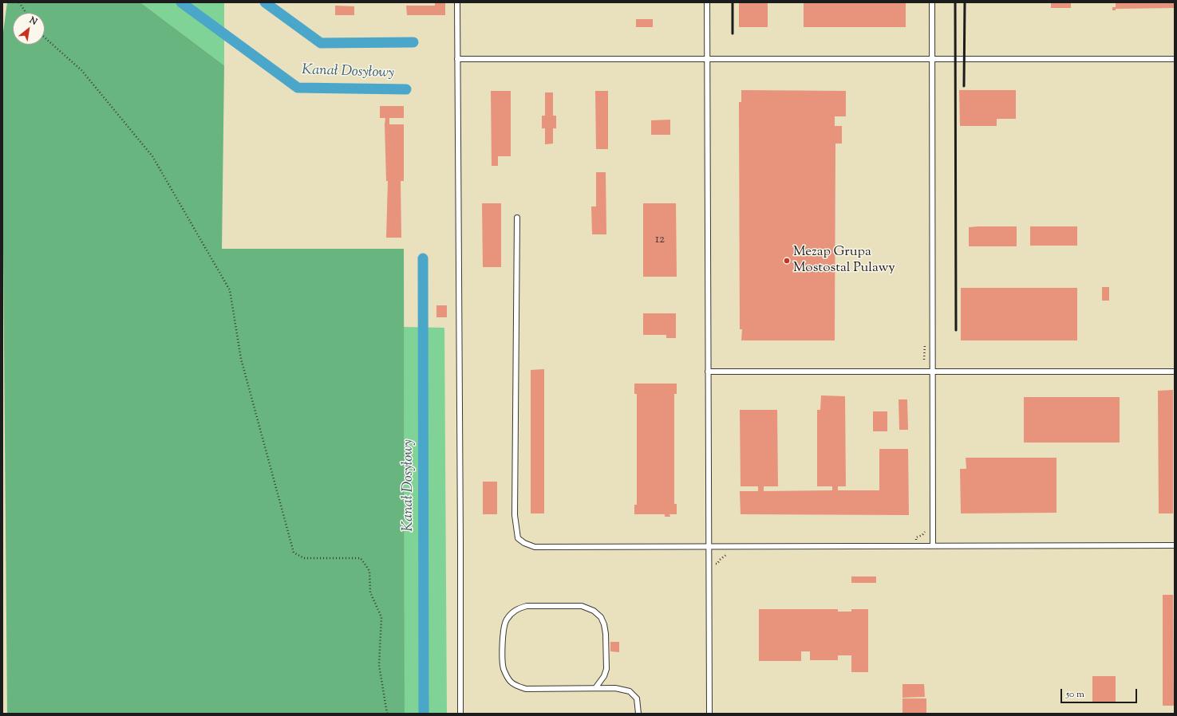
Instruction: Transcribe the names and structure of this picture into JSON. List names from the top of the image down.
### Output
{
  "water": ["Kanał Dosyłowy"],
  "places": ["Mezap Grupa Mostostal Pulawy"],
  "house_numbers": ["12"],
  "scale_bar": "50 m",
  "north": "top right"
}
